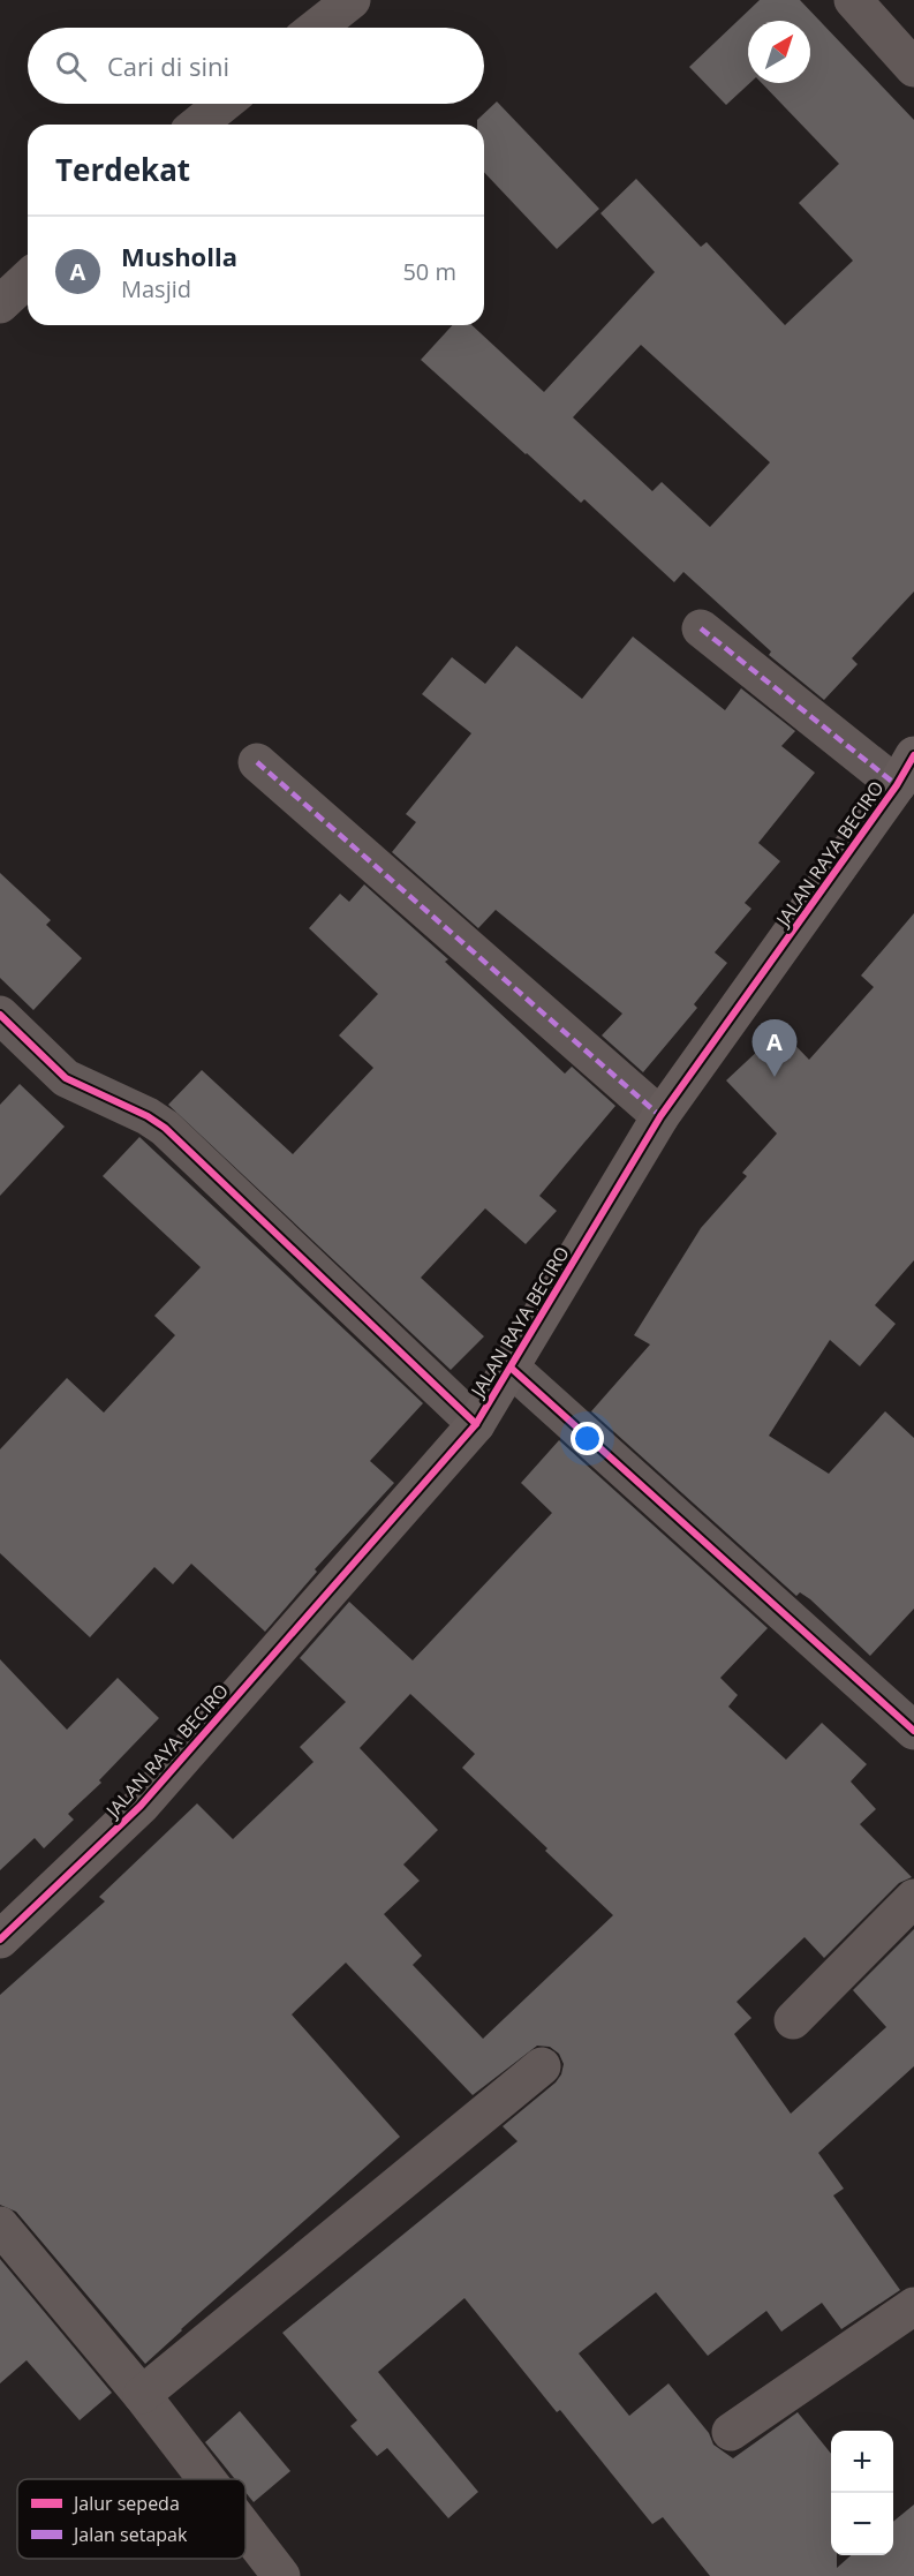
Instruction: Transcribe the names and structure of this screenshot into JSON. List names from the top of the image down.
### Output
{
  "streets": {
    "street": ["JALAN RAYA BECIRO"]
  },
  "legend": ["Jalur sepeda", "Jalan setapak"],
  "north": "top right",
  "page": {
    "search": "Cari di sini",
    "heading": "Terdekat",
    "list": [
      {
        "mark": "A",
        "name": "Musholla",
        "note": "Masjid",
        "value": "50 m"
      }
    ],
    "pins": "A",
    "map_buttons": ["+", "−"]
  }
}
